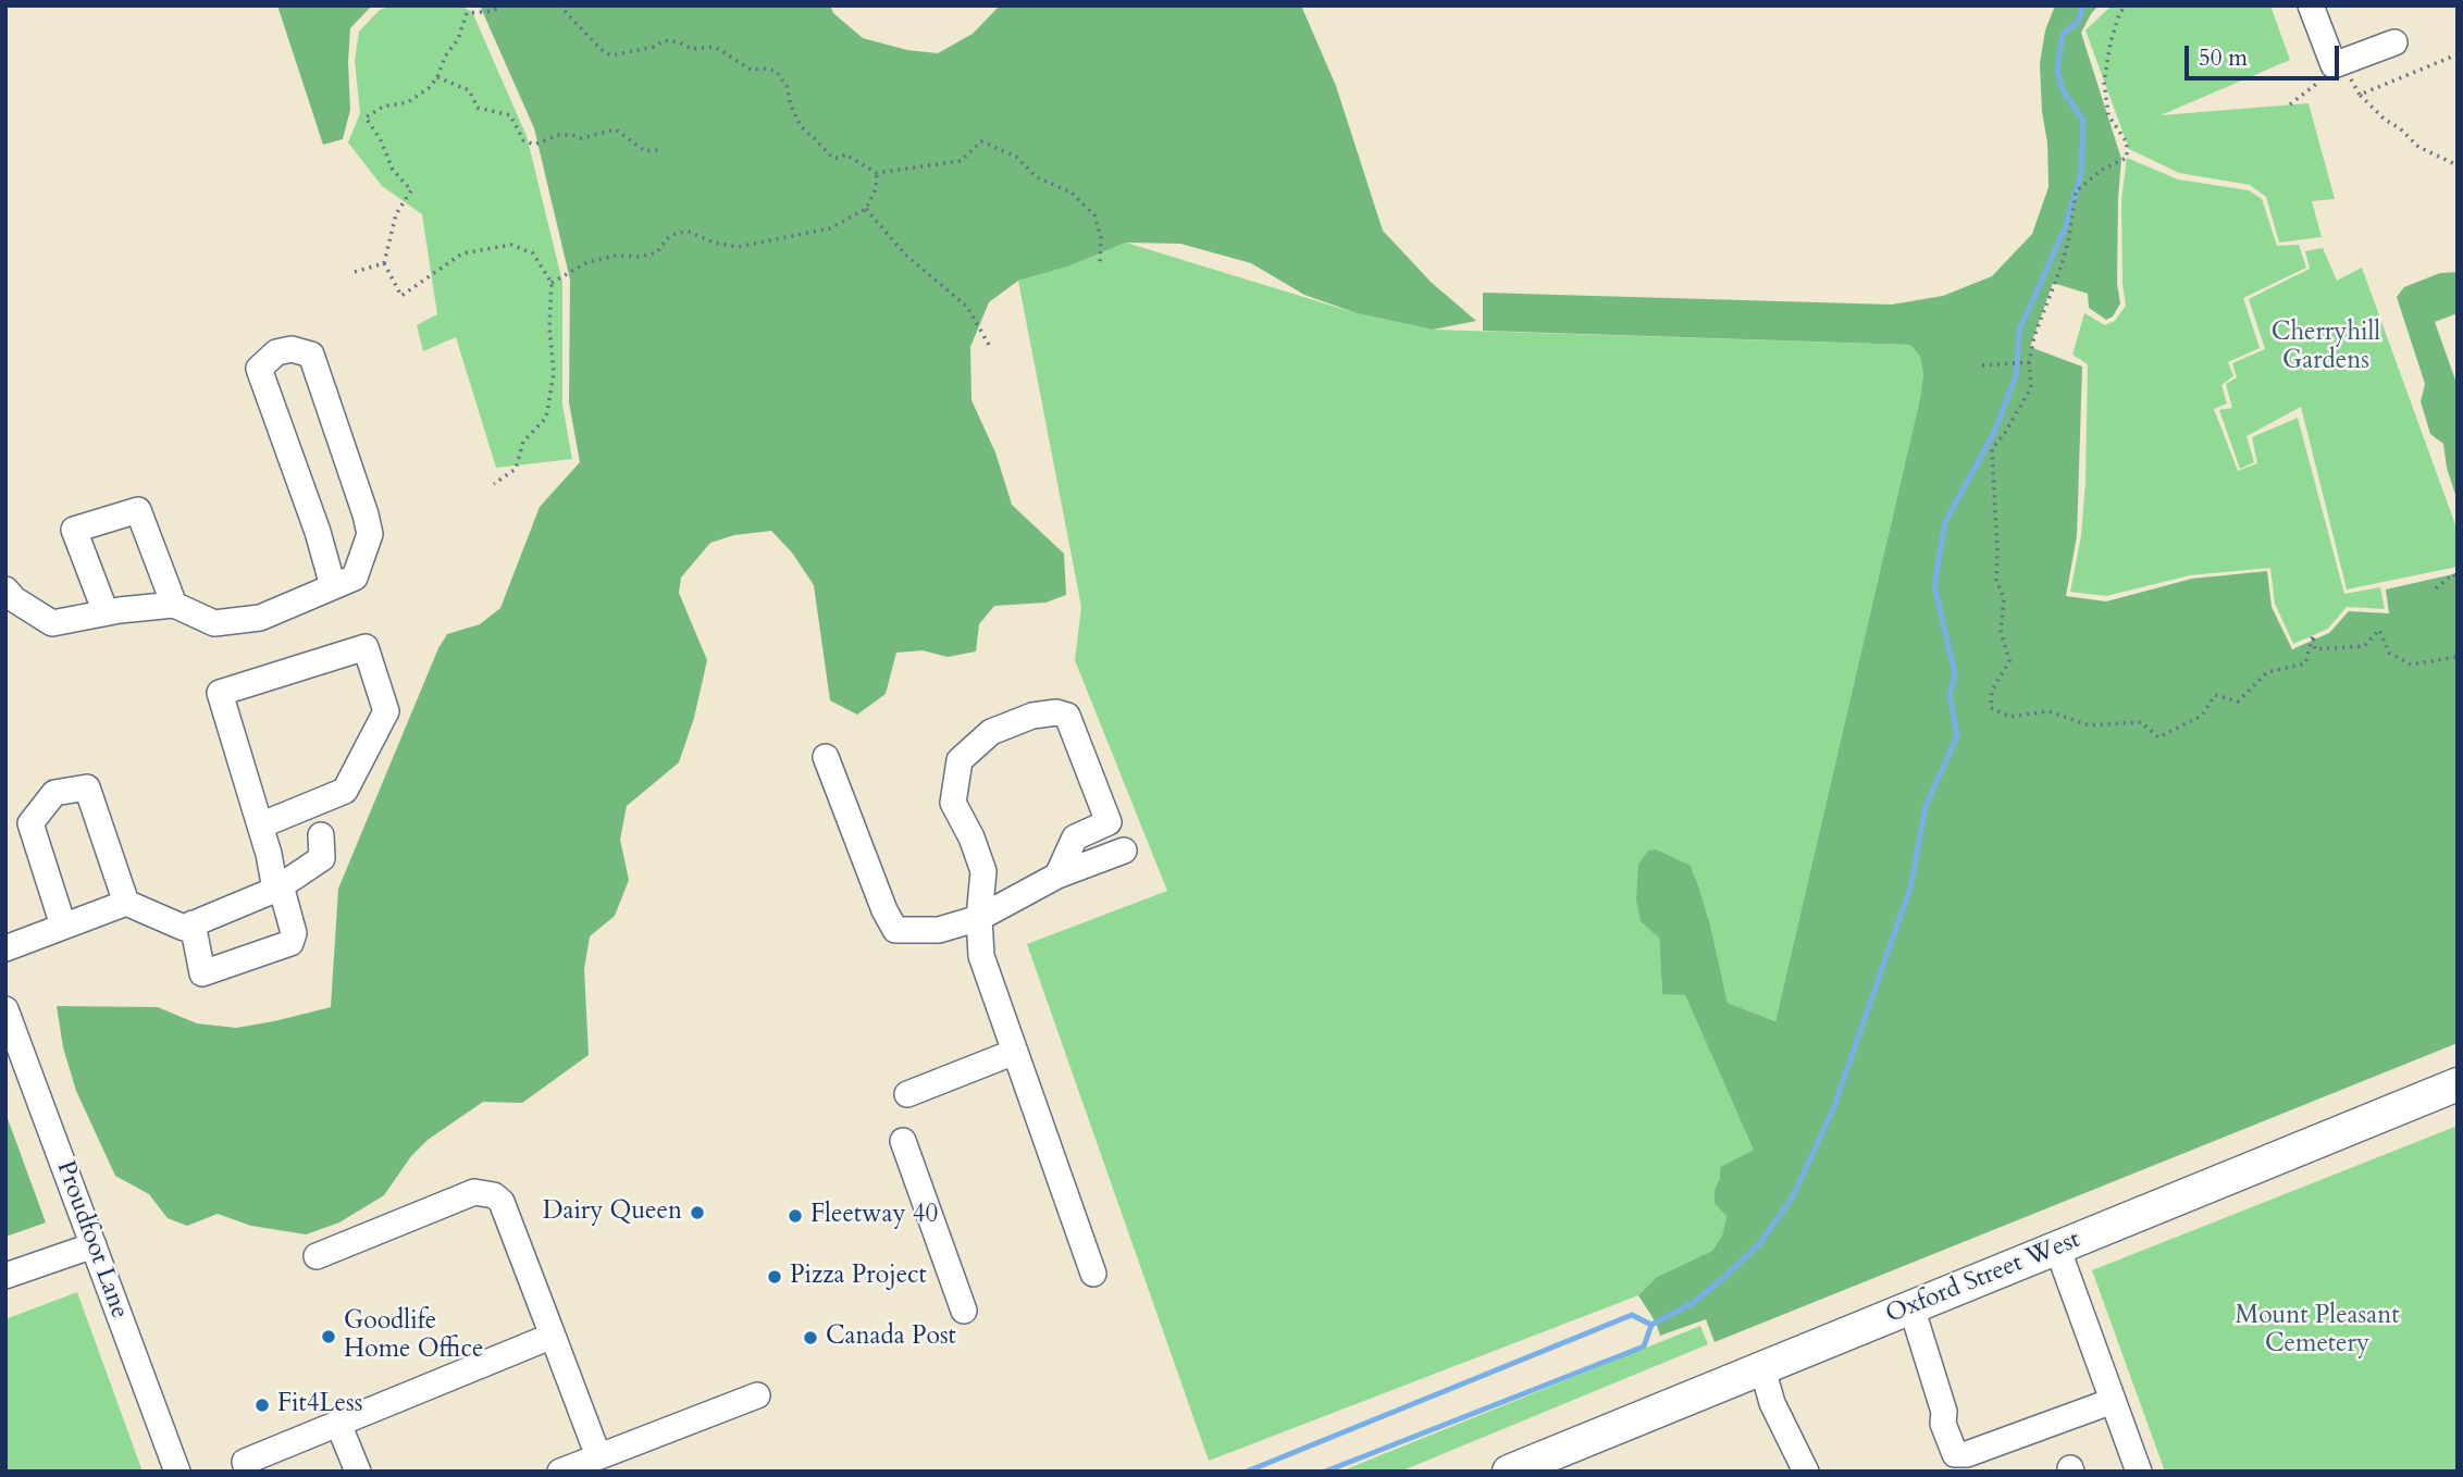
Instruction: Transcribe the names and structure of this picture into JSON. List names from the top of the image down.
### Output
{
  "streets": {
    "main road": ["Oxford Street West"],
    "street": ["Proudfoot Lane"]
  },
  "parks": ["Cherryhill Gardens", "Mount Pleasant Cemetery"],
  "places": [
    "Dairy Queen",
    "Fleetway 40",
    "Pizza Project",
    "Goodlife Home Office",
    "Canada Post",
    "Fit4Less"
  ],
  "scale_bar": "50 m"
}
